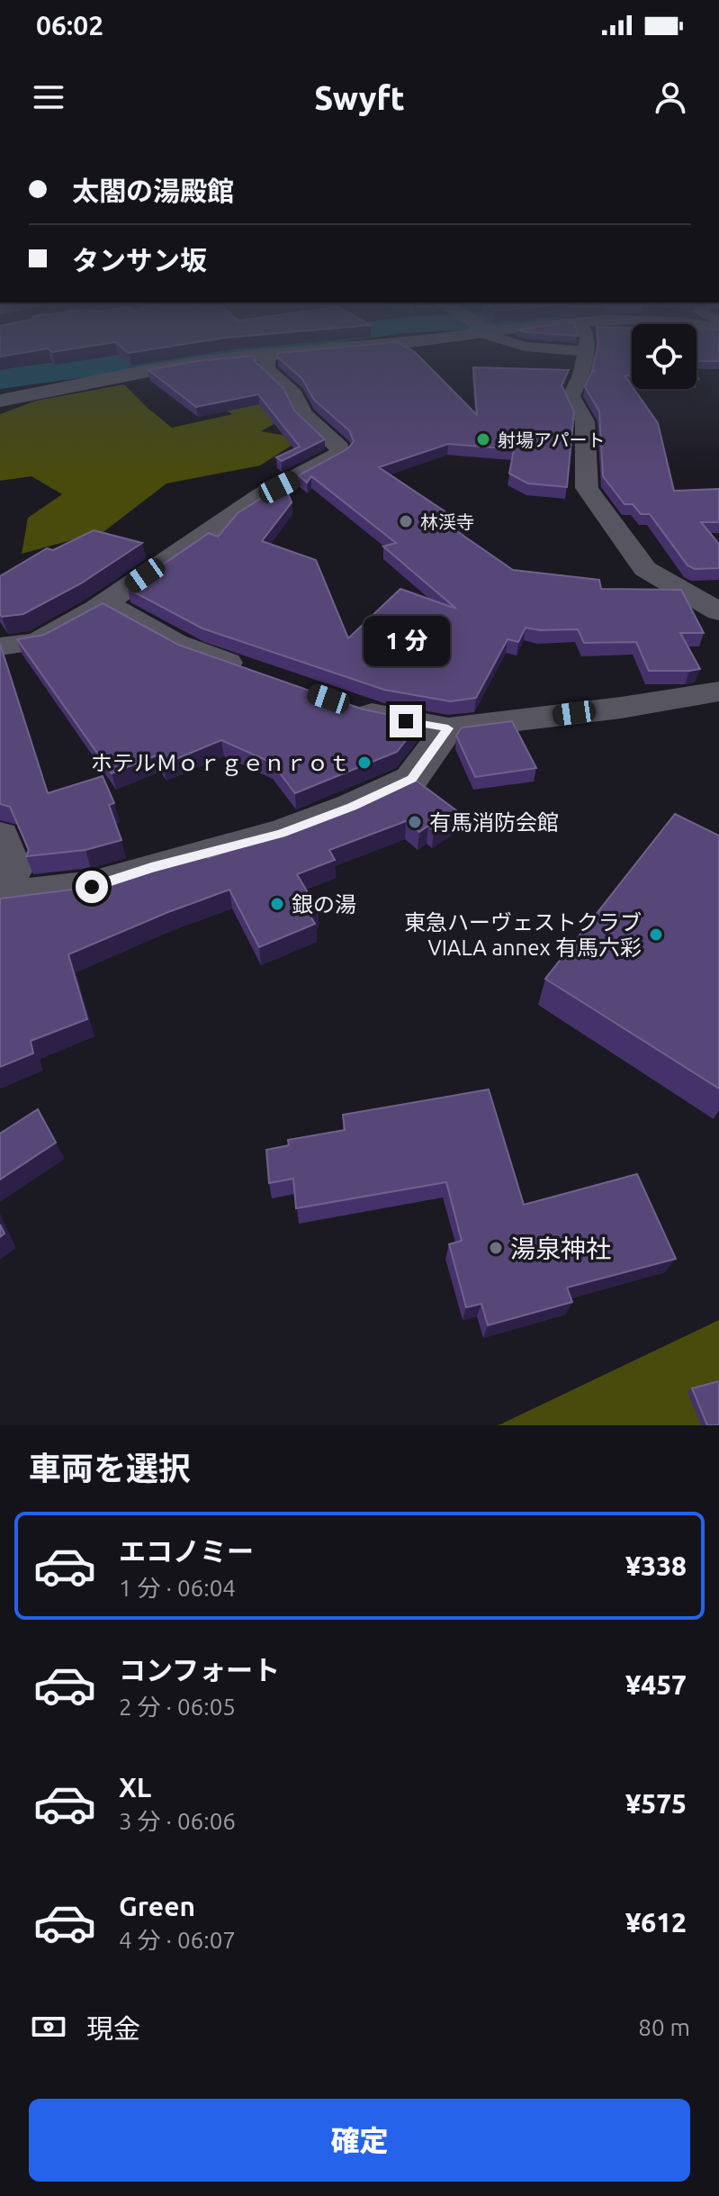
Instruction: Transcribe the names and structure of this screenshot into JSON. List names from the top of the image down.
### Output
{
  "places": [
    "射場アパート",
    "林渓寺",
    "ホテルＭｏｒｇｅｎｒｏｔ",
    "有馬消防会館",
    "銀の湯",
    "東急ハーヴェストクラブ VIALA annex 有馬六彩",
    "湯泉神社"
  ],
  "page": {
    "status": "06:02",
    "header": "Swyft",
    "banner": ["太閤の湯殿館", "タンサン坂"],
    "bubble": "1 分",
    "heading": "車両を選択",
    "list": [
      {
        "name": "エコノミー",
        "note": "1 分 · 06:04",
        "value": "¥338"
      },
      {
        "name": "コンフォート",
        "note": "2 分 · 06:05",
        "value": "¥457"
      },
      {
        "name": "XL",
        "note": "3 分 · 06:06",
        "value": "¥575"
      },
      {
        "name": "Green",
        "note": "4 分 · 06:07",
        "value": "¥612"
      }
    ],
    "pay": ["現金", "80 m"],
    "buttons": "確定"
  }
}
